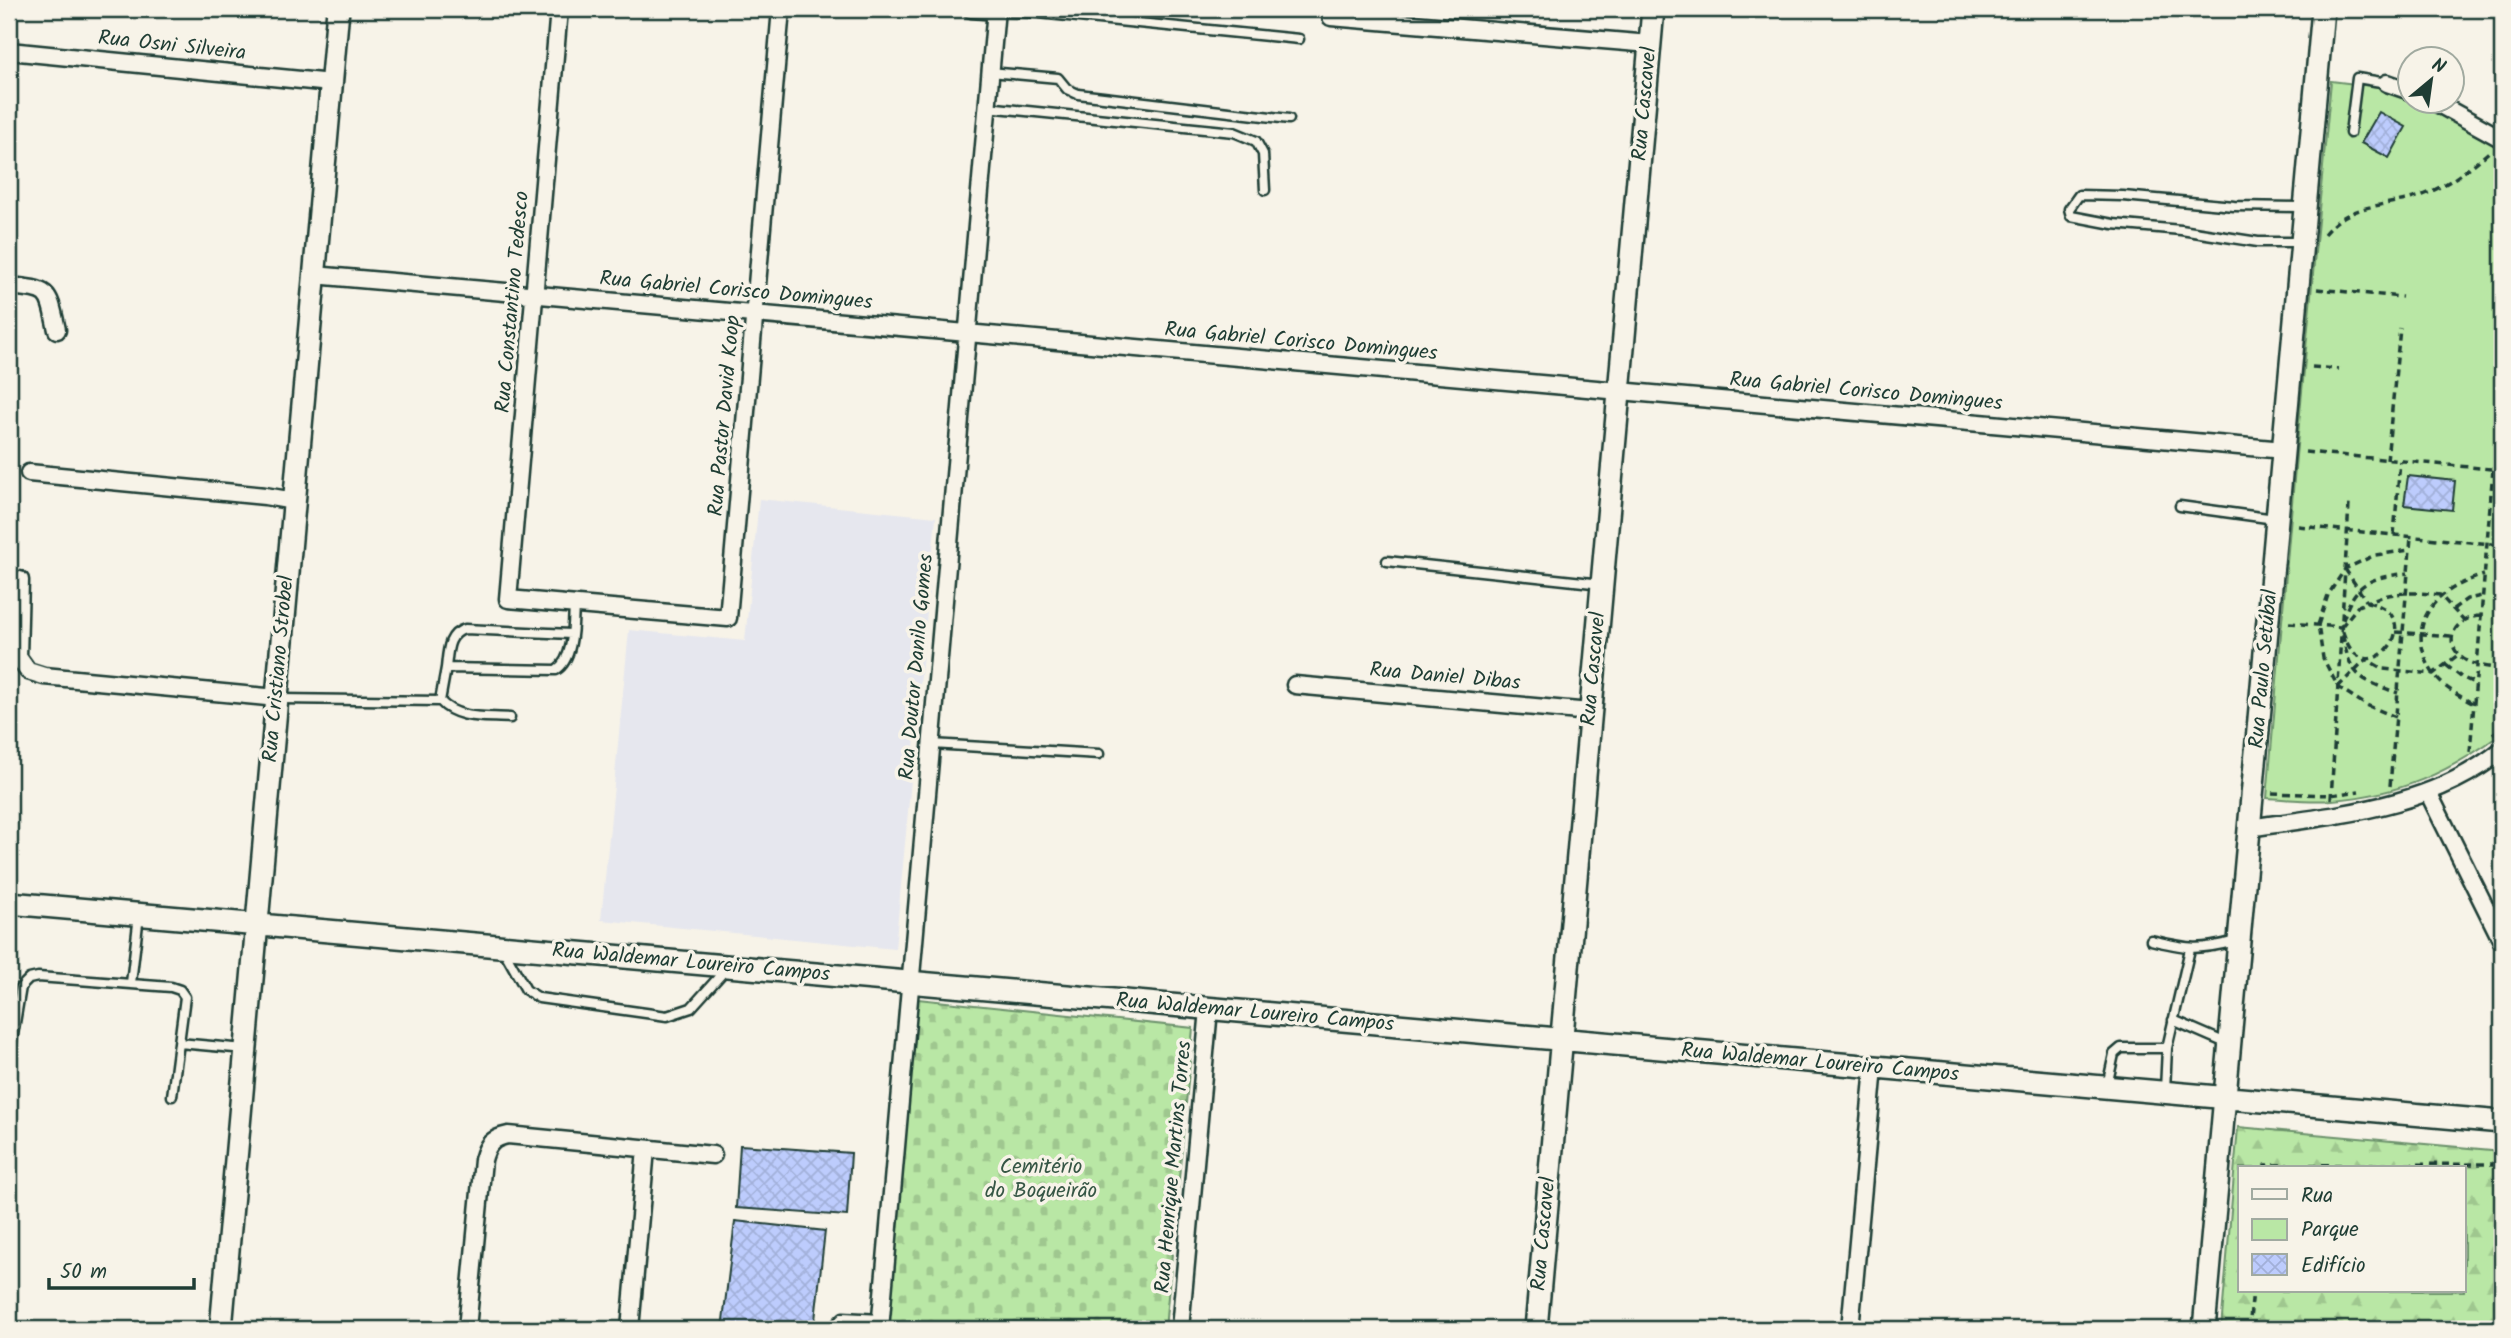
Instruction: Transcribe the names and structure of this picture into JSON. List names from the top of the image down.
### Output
{
  "streets": {
    "main road": [
      "Rua Cascavel",
      "Rua Cristiano Strobel",
      "Rua Paulo Setúbal",
      "Rua Waldemar Loureiro Campos"
    ],
    "street": [
      "Rua Osni Silveira",
      "Rua Gabriel Corisco Domingues",
      "Rua Constantino Tedesco",
      "Rua Pastor David Koop",
      "Rua Doutor Danilo Gomes",
      "Rua Daniel Dibas",
      "Rua Henrique Martins Torres"
    ]
  },
  "crossings": [
    ["Rua Osni Silveira", "Rua Cristiano Strobel"],
    ["Rua Cascavel", "Rua Gabriel Corisco Domingues"],
    ["Rua Cascavel", "Rua Daniel Dibas"],
    ["Rua Cascavel", "Rua Waldemar Loureiro Campos"],
    ["Rua Gabriel Corisco Domingues", "Rua Constantino Tedesco"],
    ["Rua Gabriel Corisco Domingues", "Rua Pastor David Koop"],
    ["Rua Gabriel Corisco Domingues", "Rua Doutor Danilo Gomes"],
    ["Rua Gabriel Corisco Domingues", "Rua Cristiano Strobel"],
    ["Rua Gabriel Corisco Domingues", "Rua Paulo Setúbal"],
    ["Rua Constantino Tedesco", "Rua Pastor David Koop"],
    ["Rua Doutor Danilo Gomes", "Rua Waldemar Loureiro Campos"],
    ["Rua Cristiano Strobel", "Rua Waldemar Loureiro Campos"],
    ["Rua Paulo Setúbal", "Rua Waldemar Loureiro Campos"],
    ["Rua Waldemar Loureiro Campos", "Rua Henrique Martins Torres"]
  ],
  "parks": ["Cemitério do Boqueirão"],
  "legend": ["Rua", "Parque", "Edifício"],
  "scale_bar": "50 m",
  "north": "top right"
}
